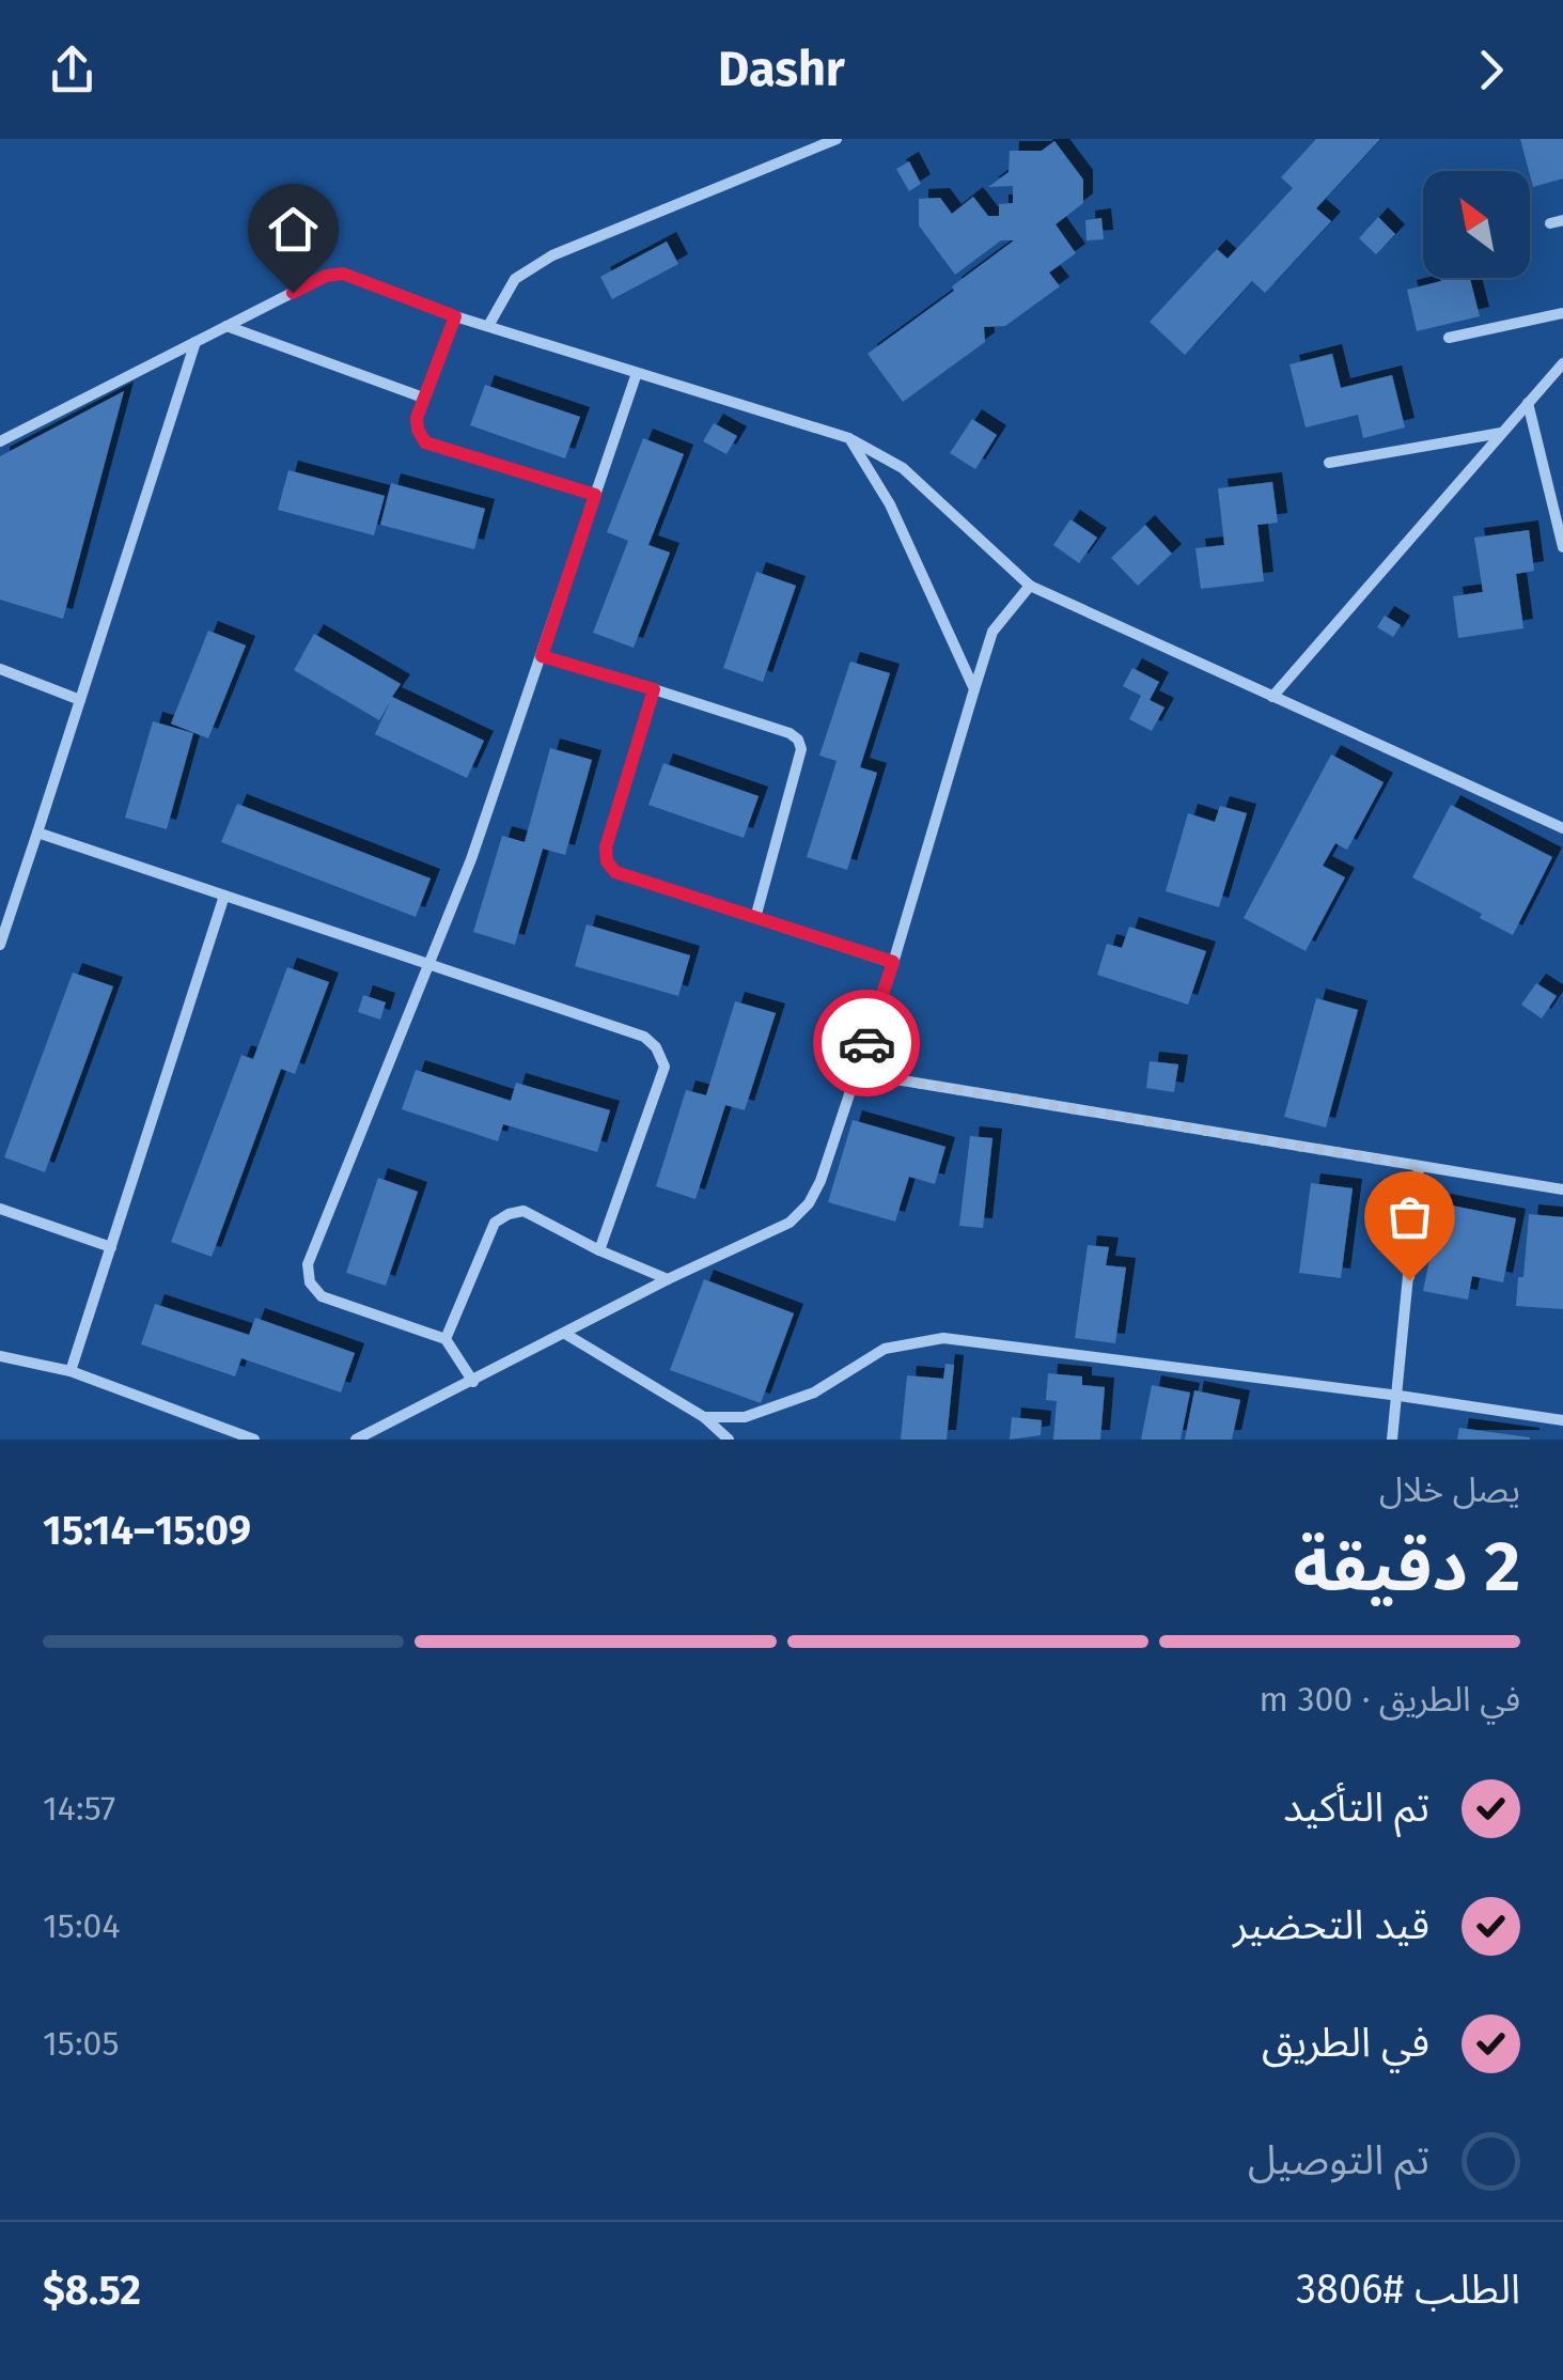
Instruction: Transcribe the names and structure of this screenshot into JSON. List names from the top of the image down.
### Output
{
  "north": "top left",
  "page": {
    "header": "Dashr",
    "heading": ["2 دقيقة", "يصل خلال", "15:09–15:14"],
    "panel": ["الطلب #3806", "$8.52"],
    "bar": "في الطريق · 300 m",
    "list": [
      ["تم التأكيد", "14:57"],
      ["قيد التحضير", "15:04"],
      ["في الطريق", "15:05"],
      "تم التوصيل"
    ]
  }
}
